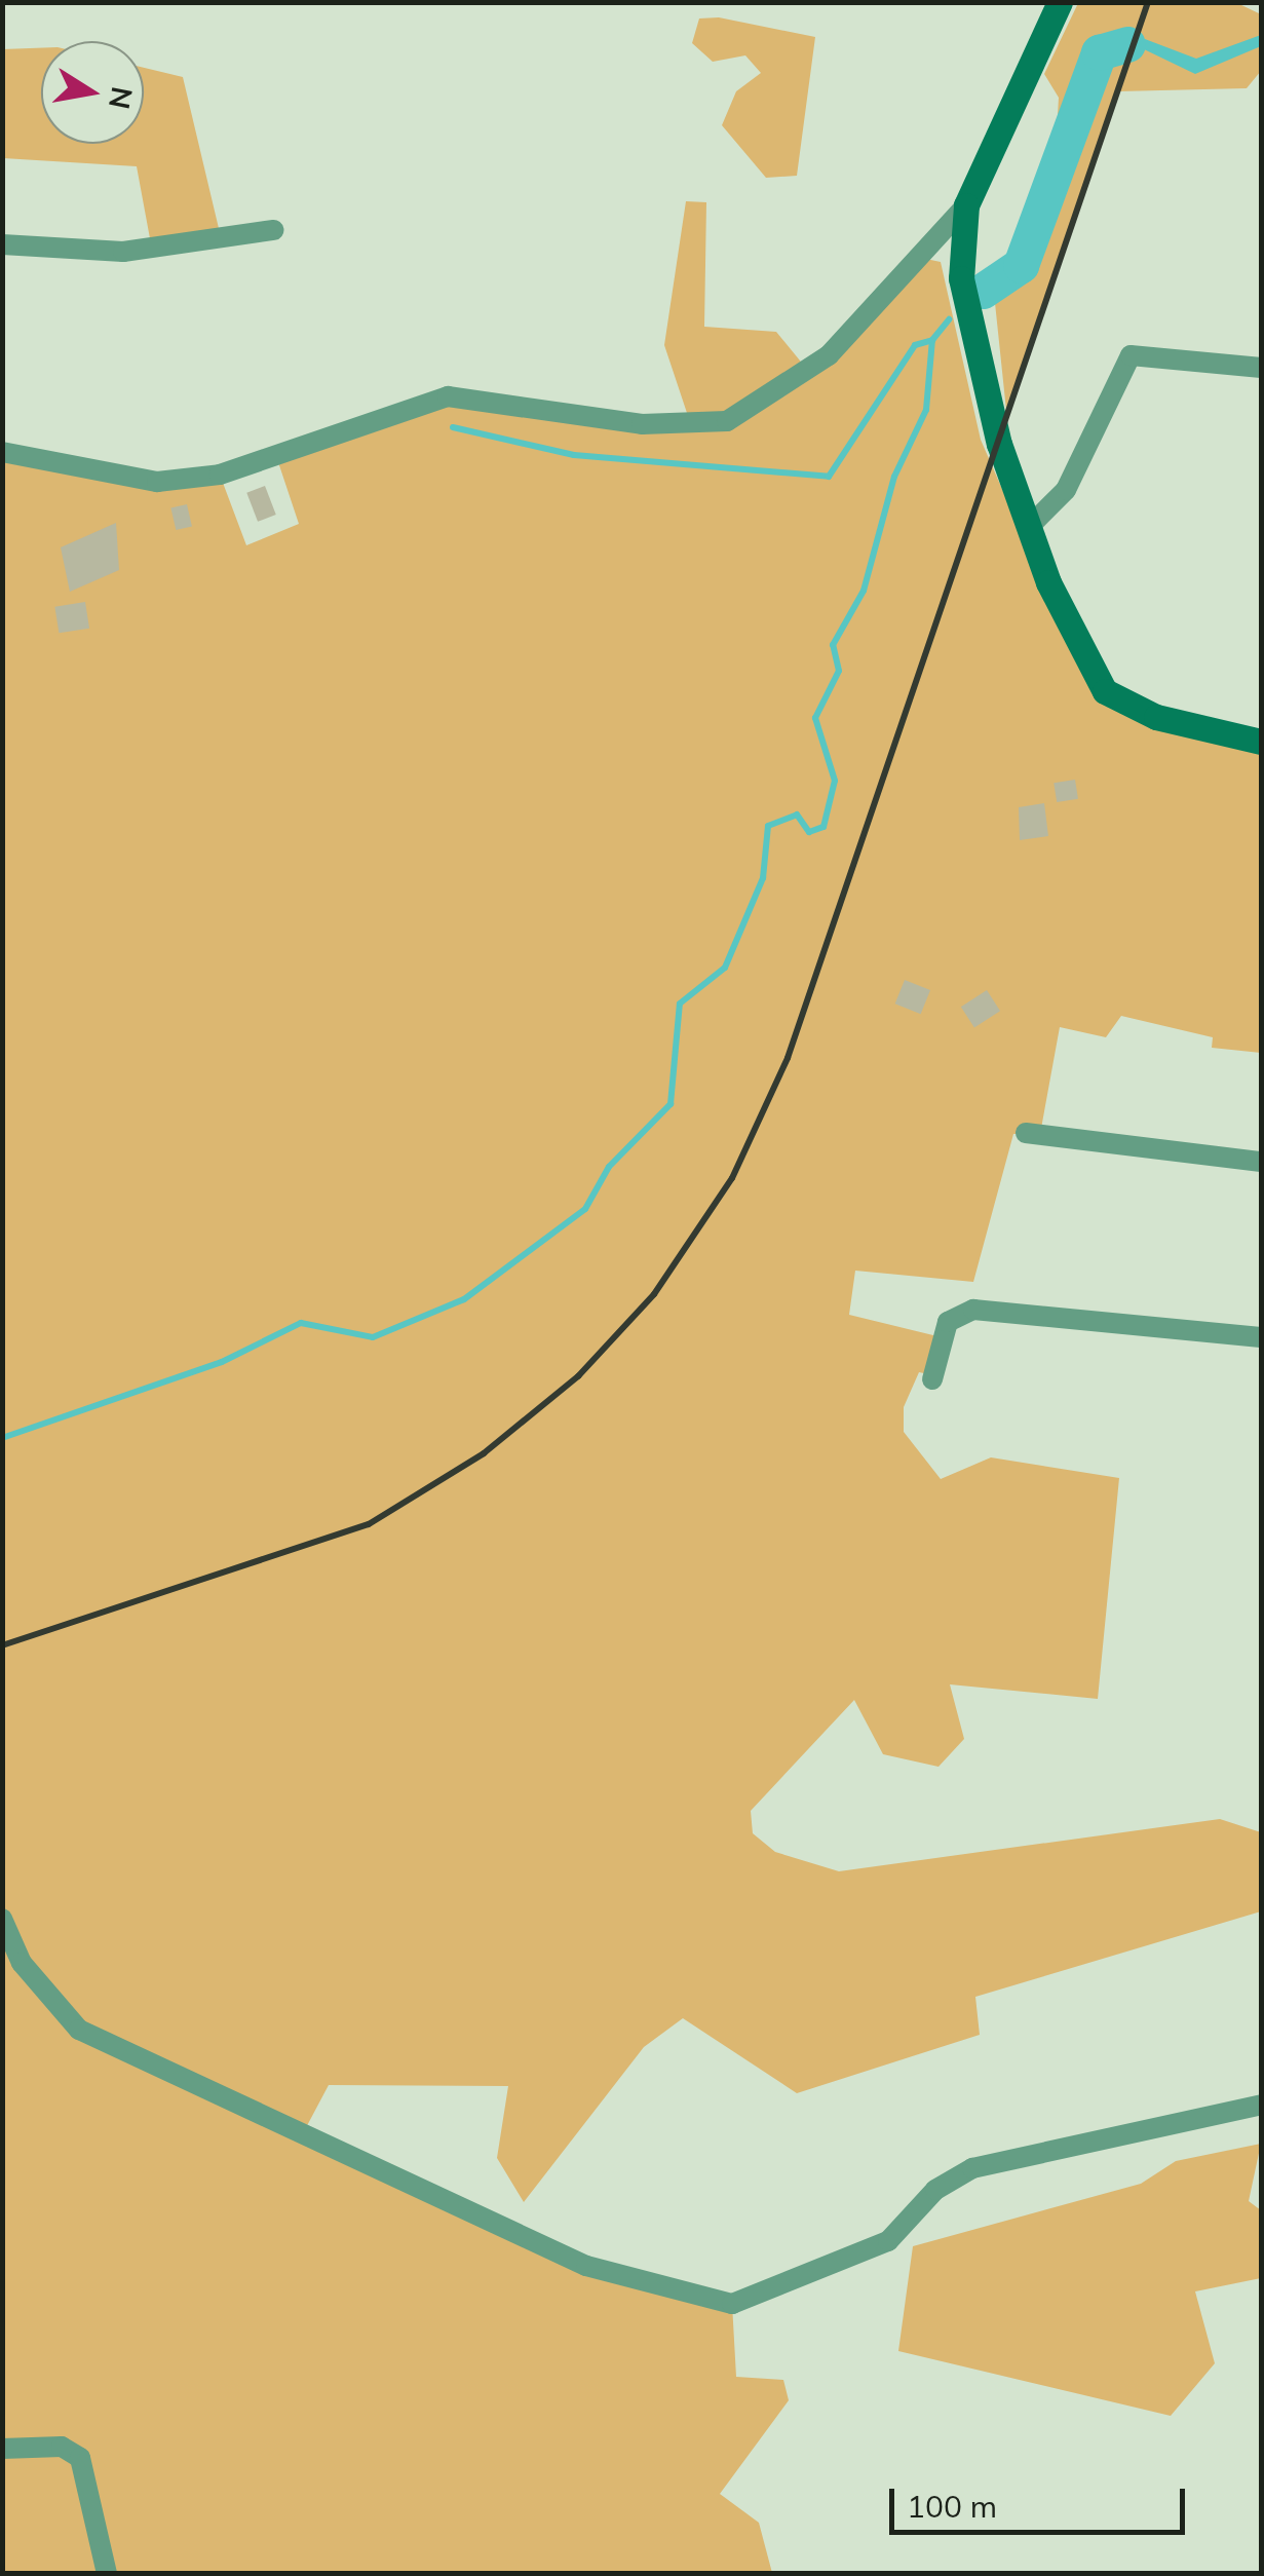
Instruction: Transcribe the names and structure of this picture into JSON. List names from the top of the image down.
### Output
{
  "scale_bar": "100 m",
  "north": "right"
}
